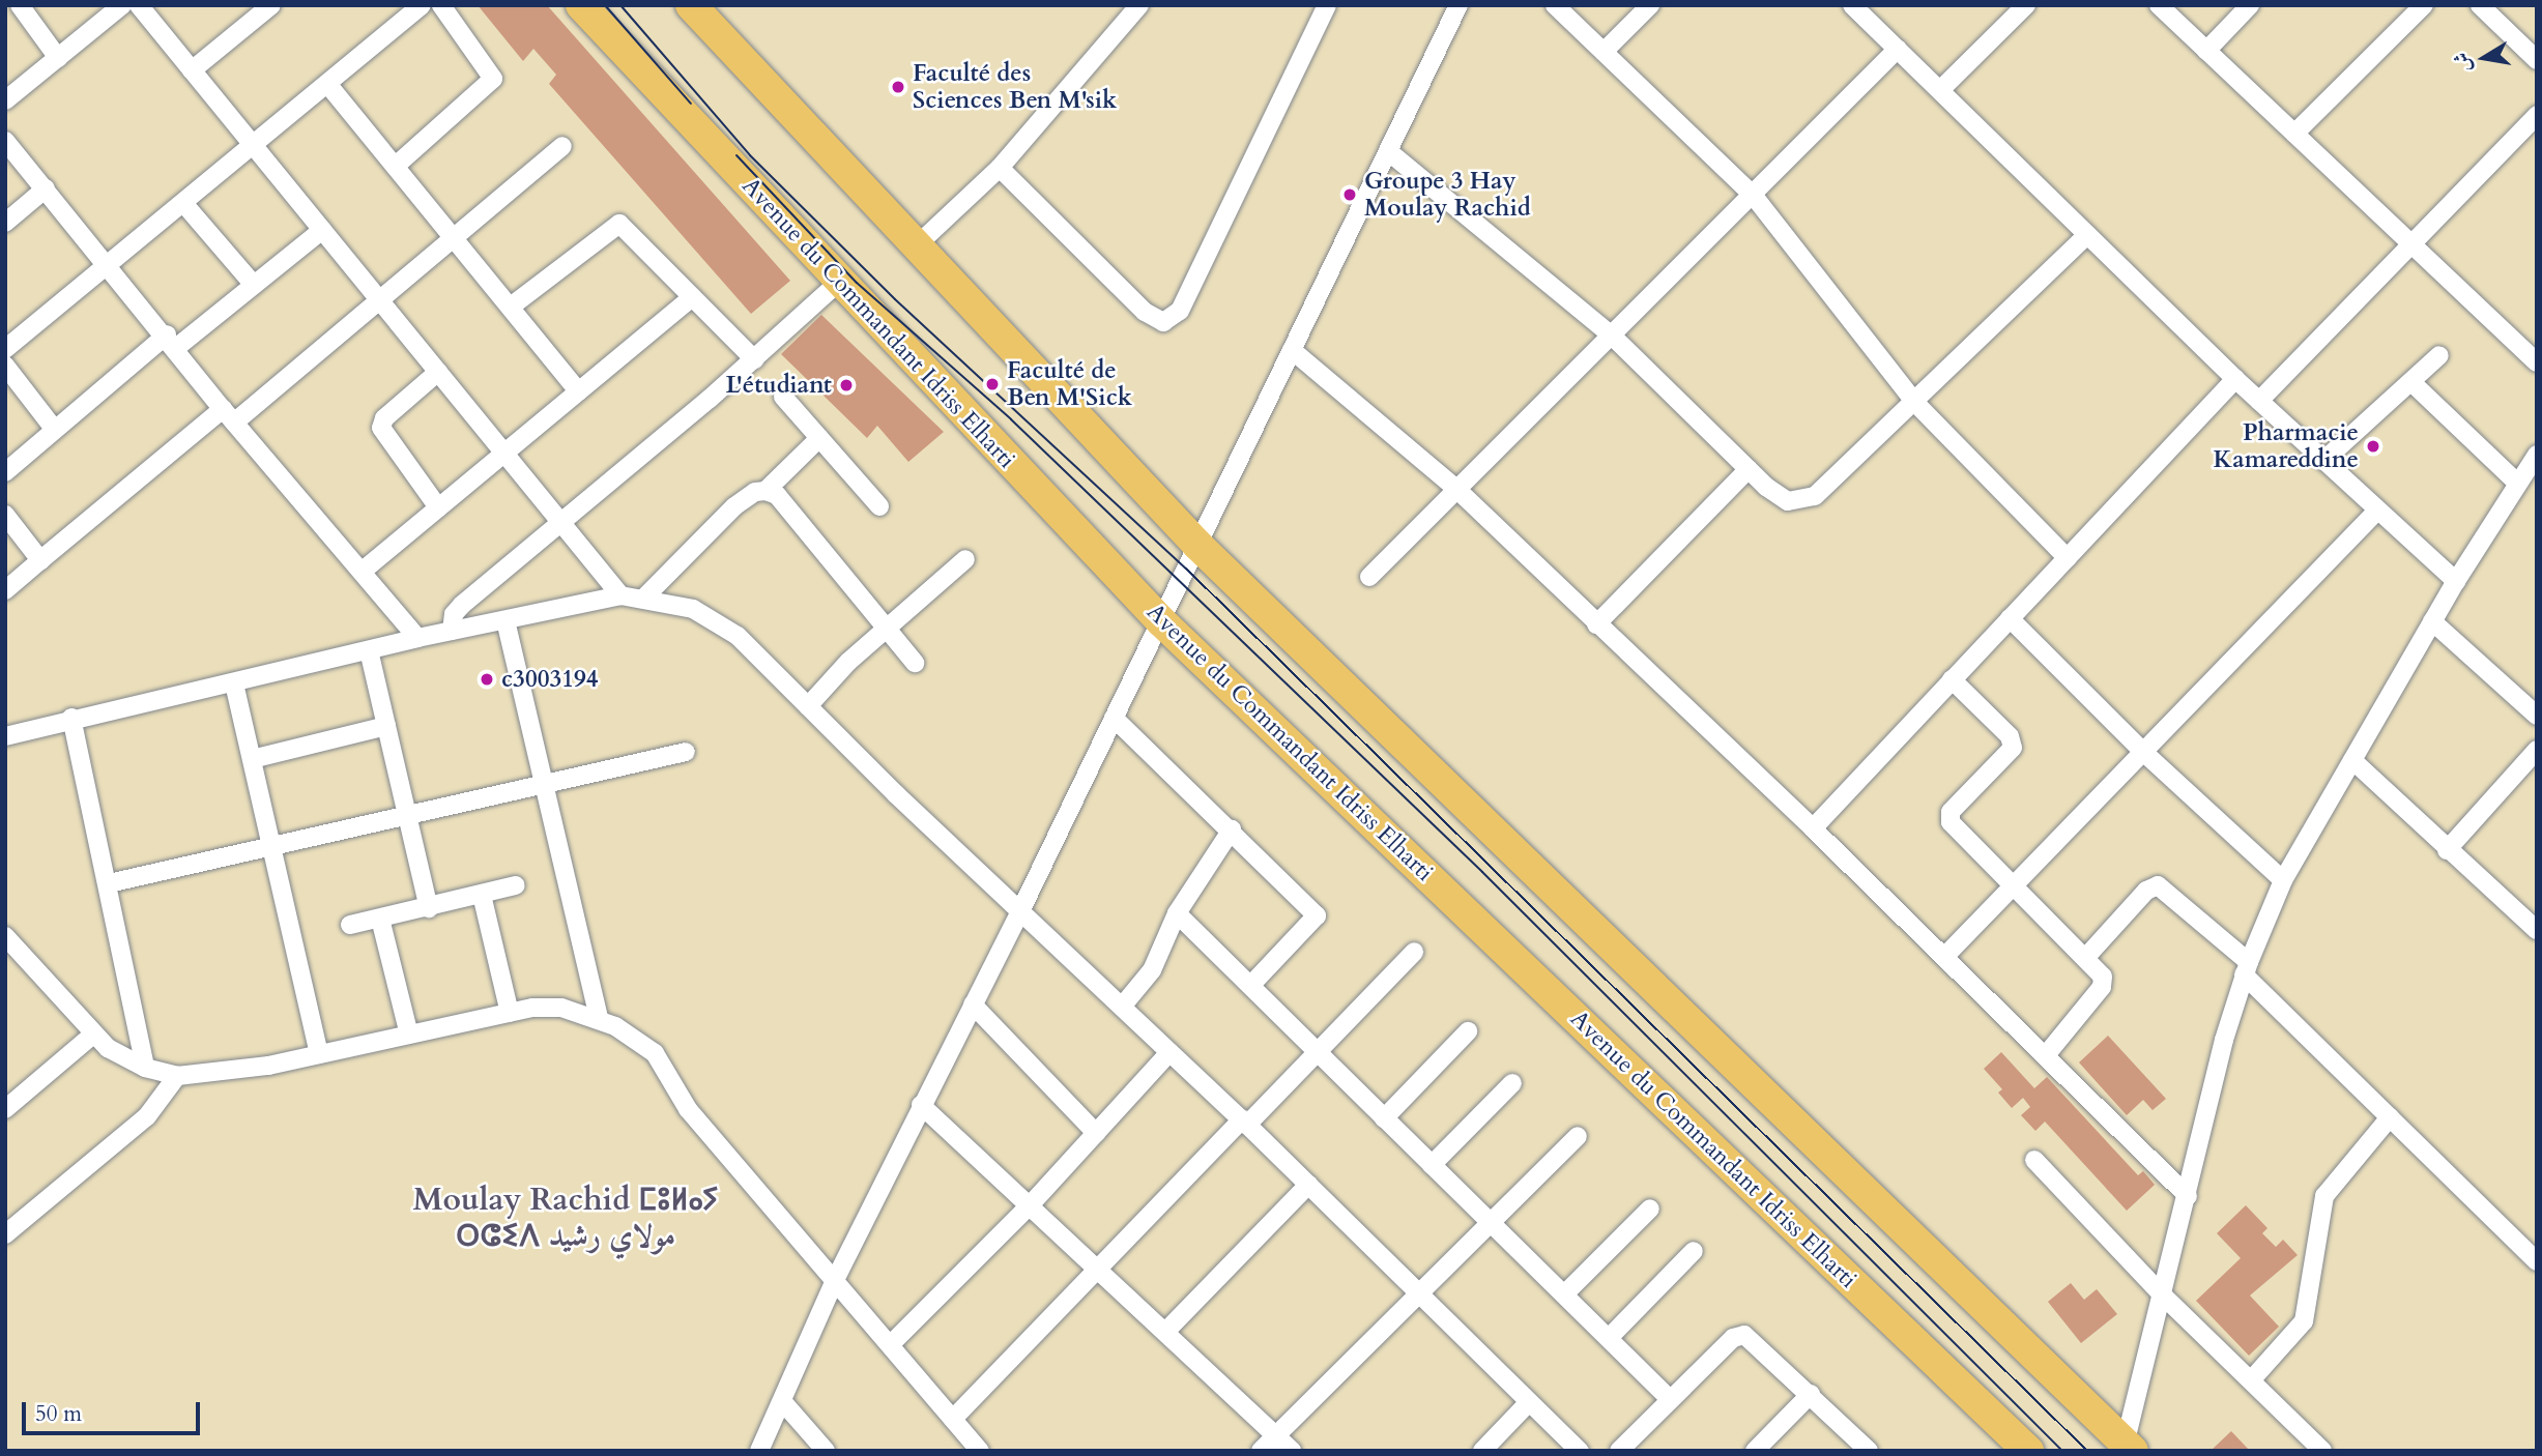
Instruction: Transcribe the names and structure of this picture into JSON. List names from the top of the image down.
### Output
{
  "streets": {
    "main road": ["Avenue du Commandant Idriss Elharti"]
  },
  "districts": ["Moulay Rachid ⵎⵓⵍⴰⵢ ⵔⵛⵉⴷ مولاي رشيد"],
  "places": [
    "Faculté des Sciences Ben M'sik",
    "Groupe 3 Hay Moulay Rachid",
    "Faculté de Ben M'Sick",
    "L'étudiant",
    "Pharmacie Kamareddine",
    "c3003194"
  ],
  "scale_bar": "50 m",
  "north": "left"
}
